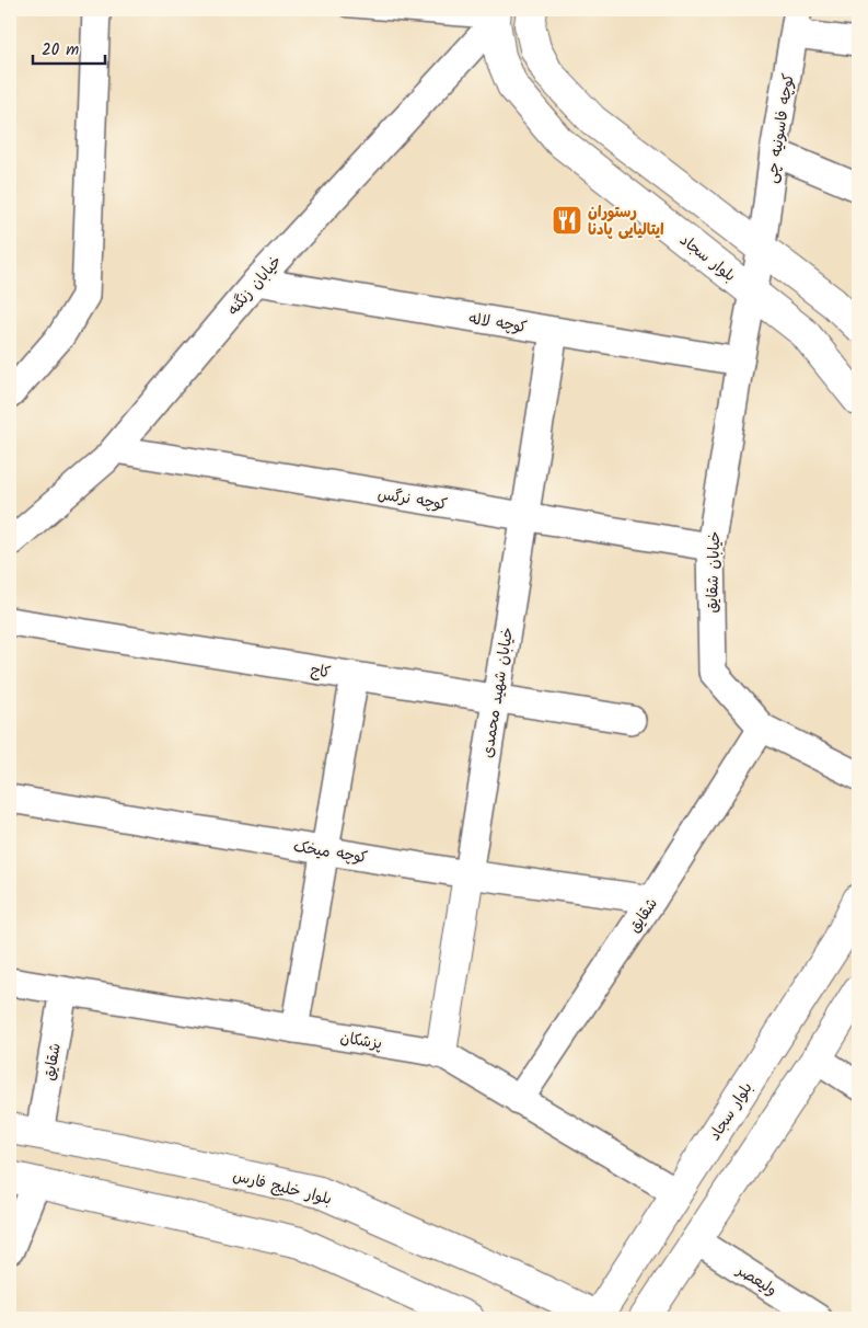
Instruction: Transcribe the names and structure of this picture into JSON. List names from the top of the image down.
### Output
{
  "streets": {
    "main road": ["بلوار سجاد", "خیابان شهید محمدی", "بلوار خلیج فارس"],
    "street": [
      "کوچه فاسونیه چی",
      "خیابان زنگنه",
      "کوچه لاله",
      "کوچه نرگس",
      "خیابان شقایق",
      "کاج",
      "کوچه میخک",
      "شقایق",
      "پزشکان",
      "ولیعصر"
    ]
  },
  "crossings": [
    ["کوچه فاسونیه چی", "بلوار سجاد"],
    ["کوچه فاسونیه چی", "خیابان شقایق"],
    ["بلوار سجاد", "خیابان زنگنه"],
    ["بلوار سجاد", "خیابان شقایق"],
    ["بلوار سجاد", "پزشکان"],
    ["بلوار سجاد", "بلوار خلیج فارس"],
    ["خیابان زنگنه", "کوچه لاله"],
    ["خیابان زنگنه", "کوچه نرگس"],
    ["کوچه لاله", "خیابان شقایق"],
    ["کوچه لاله", "خیابان شهید محمدی"],
    ["کوچه نرگس", "خیابان شقایق"],
    ["کوچه نرگس", "خیابان شهید محمدی"],
    ["خیابان شقایق", "شقایق"],
    ["کاج", "خیابان شهید محمدی"],
    ["خیابان شهید محمدی", "کوچه میخک"],
    ["خیابان شهید محمدی", "پزشکان"],
    ["کوچه میخک", "شقایق"],
    ["شقایق", "پزشکان"],
    ["شقایق", "بلوار خلیج فارس"]
  ],
  "places": {
    "restaurant": ["رستوران ایتالیایی پادنا"]
  },
  "scale_bar": "20 m"
}
